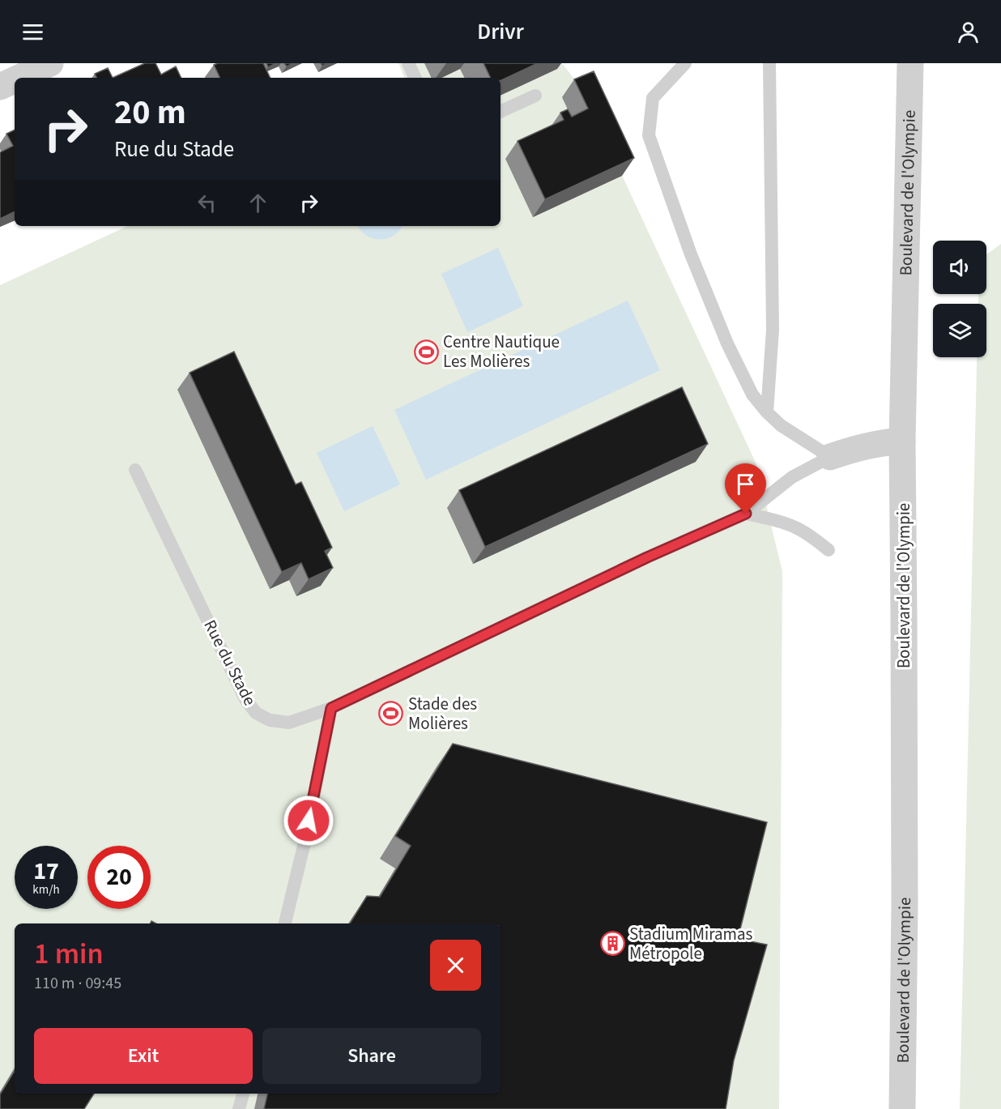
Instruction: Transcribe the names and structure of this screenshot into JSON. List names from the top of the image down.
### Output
{
  "streets": {
    "street": ["Boulevard de l'Olympie"],
    "lane": ["Rue du Stade"]
  },
  "places": {
    "sports": ["Centre Nautique Les Molières", "Stade des Molières"],
    "building": ["Stadium Miramas Métropole"]
  },
  "page": {
    "header": "Drivr",
    "turn": ["20 m", "Rue du Stade"],
    "speed": "17 km/h",
    "limit": "20",
    "heading": ["1 min", "110 m · 09:45"],
    "buttons": ["Exit", "Share"]
  }
}
